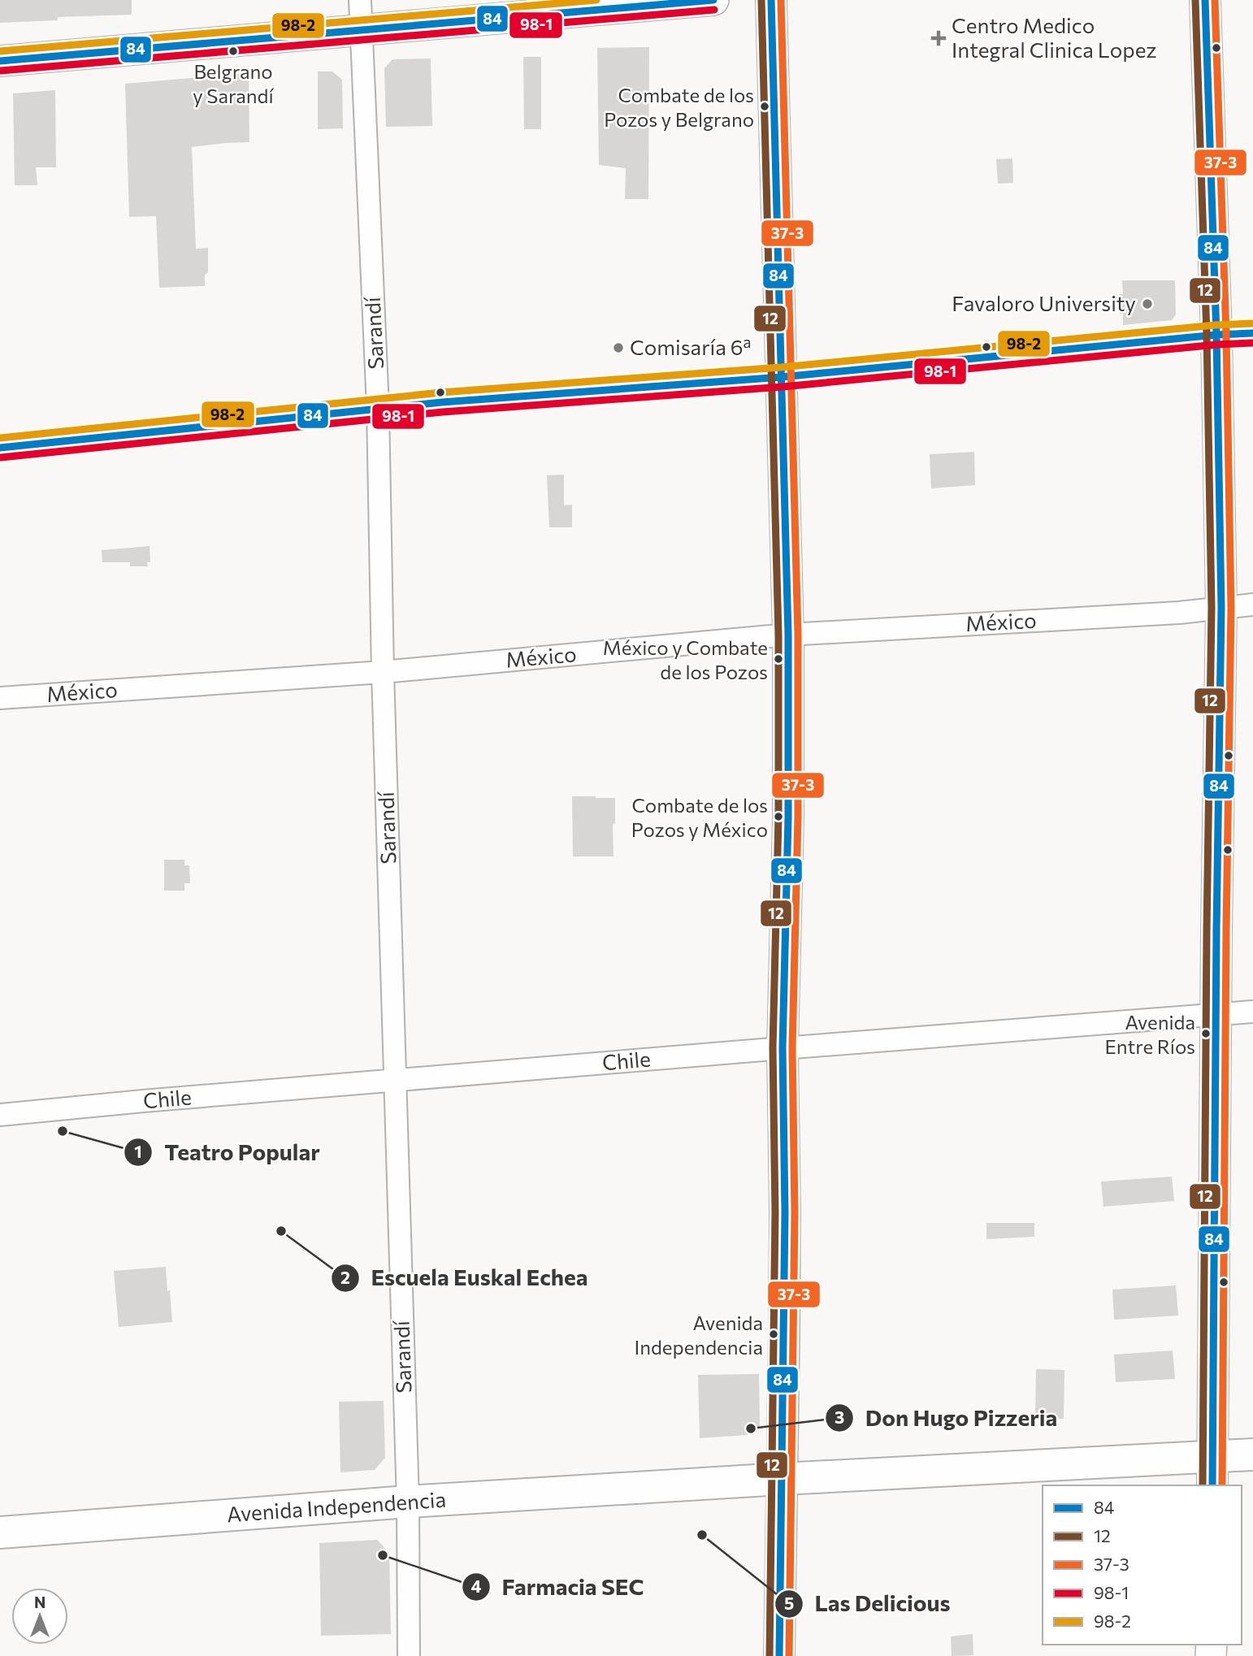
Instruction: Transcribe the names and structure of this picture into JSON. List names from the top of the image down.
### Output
{
  "streets": {
    "main road": ["Avenida Independencia"],
    "street": ["Sarandí", "México", "Chile"]
  },
  "crossings": [
    ["Sarandí", "México"],
    ["Sarandí", "Chile"],
    ["Sarandí", "Avenida Independencia"]
  ],
  "places": {
    "health": ["Centro Medico Integral Clinica Lopez"],
    "other": [
      "Belgrano y Sarandí",
      "Combate de los Pozos y Belgrano",
      "Favaloro University",
      "Comisaría 6ª",
      "México y Combate de los Pozos",
      "Combate de los Pozos y México",
      "Avenida Entre Ríos",
      "Teatro Popular",
      "Escuela Euskal Echea",
      "Avenida Independencia",
      "Don Hugo Pizzeria",
      "Las Delicious",
      "Farmacia SEC"
    ]
  },
  "lines": [
    "transit line 84",
    "transit line 12",
    "transit line 37-3",
    "transit line 98-2",
    "transit line 98-1"
  ],
  "legend": [
    "84",
    "12",
    "37-3",
    "98-1",
    "98-2"
  ],
  "north": "top"
}
